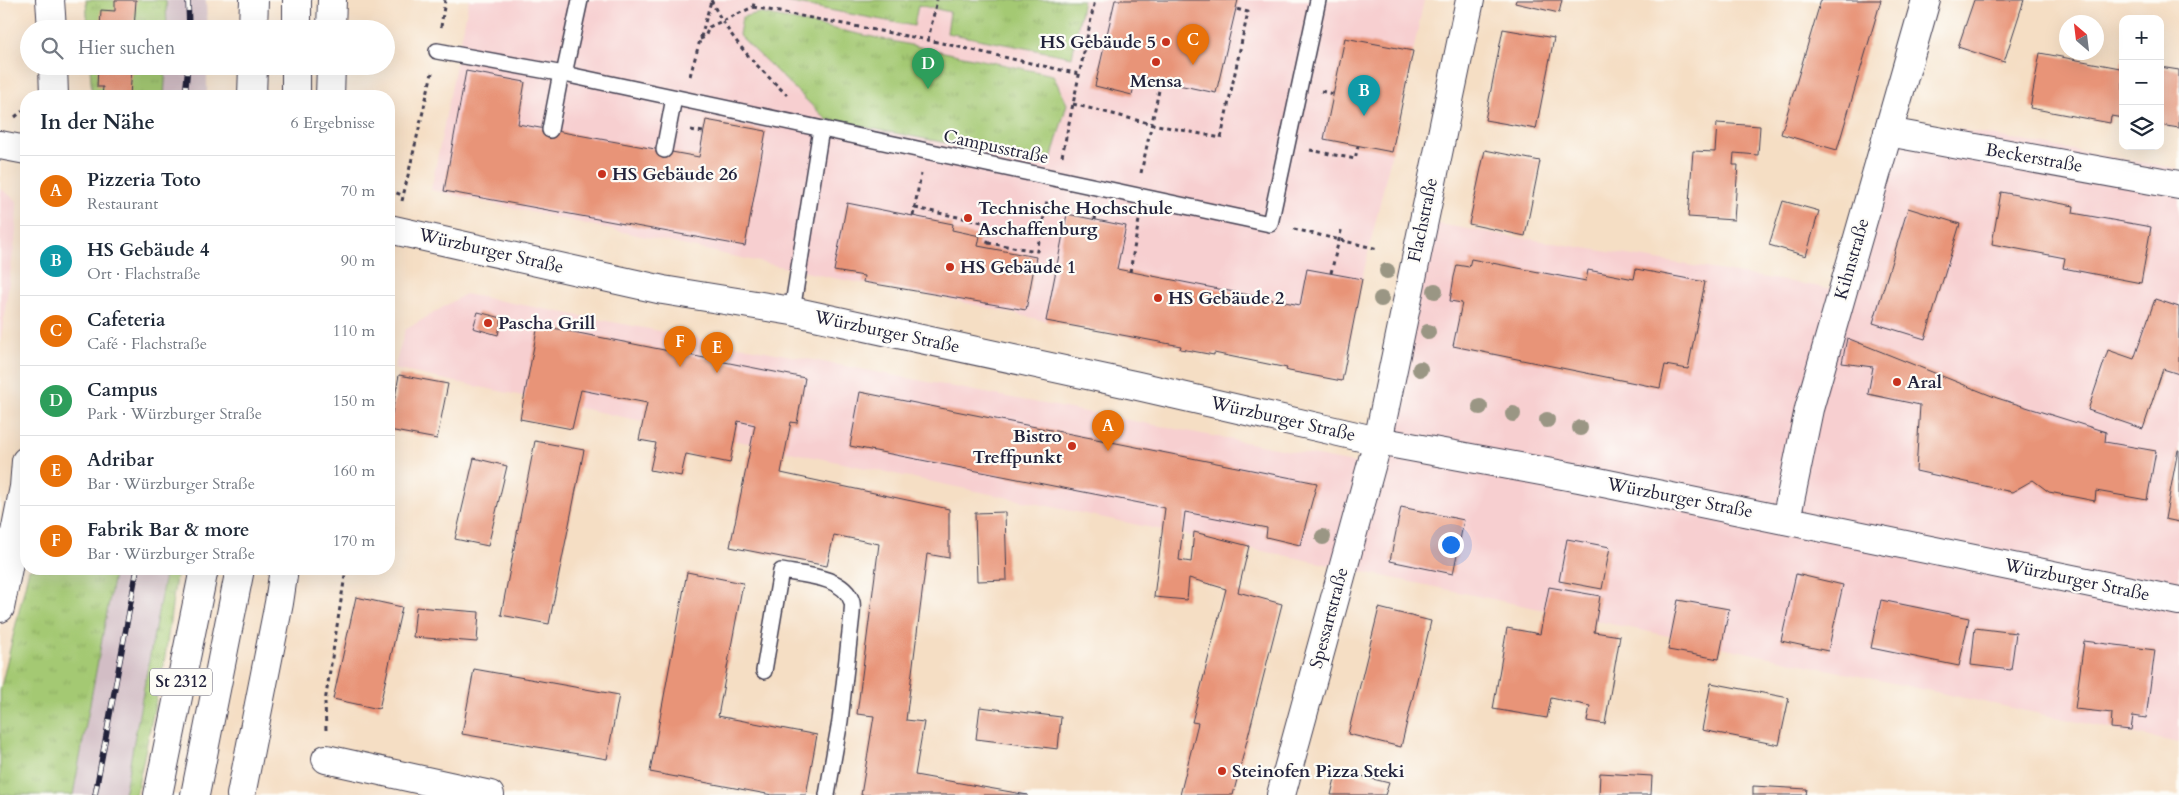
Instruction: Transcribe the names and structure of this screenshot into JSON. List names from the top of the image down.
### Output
{
  "streets": {
    "main road": [
      "Beckerstraße",
      "Flachstraße",
      "Würzburger Straße",
      "Kihnstraße",
      "Spessartstraße",
      "St 2312"
    ],
    "lane": ["Campusstraße"]
  },
  "crossings": [
    ["Beckerstraße", "Kihnstraße"],
    ["Flachstraße", "Würzburger Straße"],
    ["Flachstraße", "Spessartstraße"],
    ["Würzburger Straße", "Kihnstraße"],
    ["Würzburger Straße", "Spessartstraße"]
  ],
  "places": [
    "HS Gebäude 5",
    "Mensa",
    "HS Gebäude 26",
    "Technische Hochschule Aschaffenburg",
    "HS Gebäude 1",
    "HS Gebäude 2",
    "Pascha Grill",
    "Aral",
    "Bistro Treffpunkt",
    "Steinofen Pizza Steki"
  ],
  "north": "top left",
  "page": {
    "map_buttons": ["+", "−"],
    "search": "Hier suchen",
    "pins": [
      "C",
      "D",
      "B",
      "F",
      "E",
      "A"
    ],
    "heading": ["In der Nähe", "6 Ergebnisse"],
    "list": [
      {
        "mark": "A",
        "name": "Pizzeria Toto",
        "note": "Restaurant",
        "value": "70 m"
      },
      {
        "mark": "B",
        "name": "HS Gebäude 4",
        "note": "Ort · Flachstraße",
        "value": "90 m"
      },
      {
        "mark": "C",
        "name": "Cafeteria",
        "note": "Café · Flachstraße",
        "value": "110 m"
      },
      {
        "mark": "D",
        "name": "Campus",
        "note": "Park · Würzburger Straße",
        "value": "150 m"
      },
      {
        "mark": "E",
        "name": "Adribar",
        "note": "Bar · Würzburger Straße",
        "value": "160 m"
      },
      {
        "mark": "F",
        "name": "Fabrik Bar & more",
        "note": "Bar · Würzburger Straße",
        "value": "170 m"
      }
    ]
  }
}
